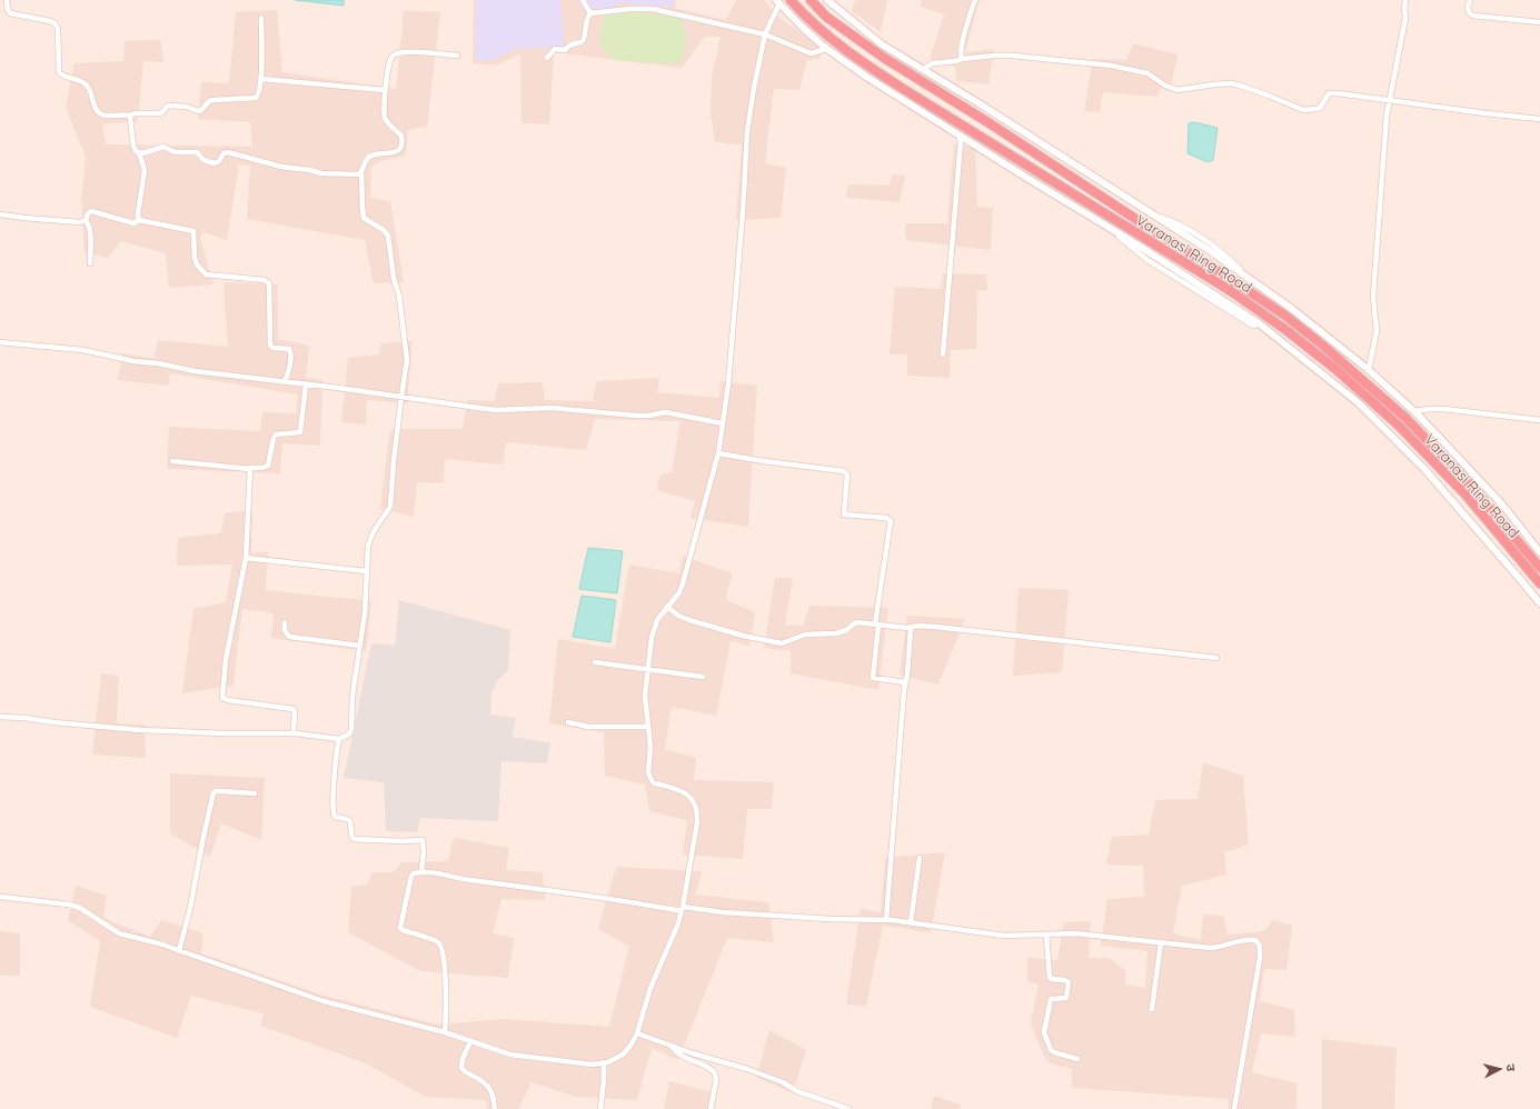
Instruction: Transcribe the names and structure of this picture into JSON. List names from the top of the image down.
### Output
{
  "streets": {
    "highway": ["Varanasi Ring Road"]
  },
  "north": "right"
}
